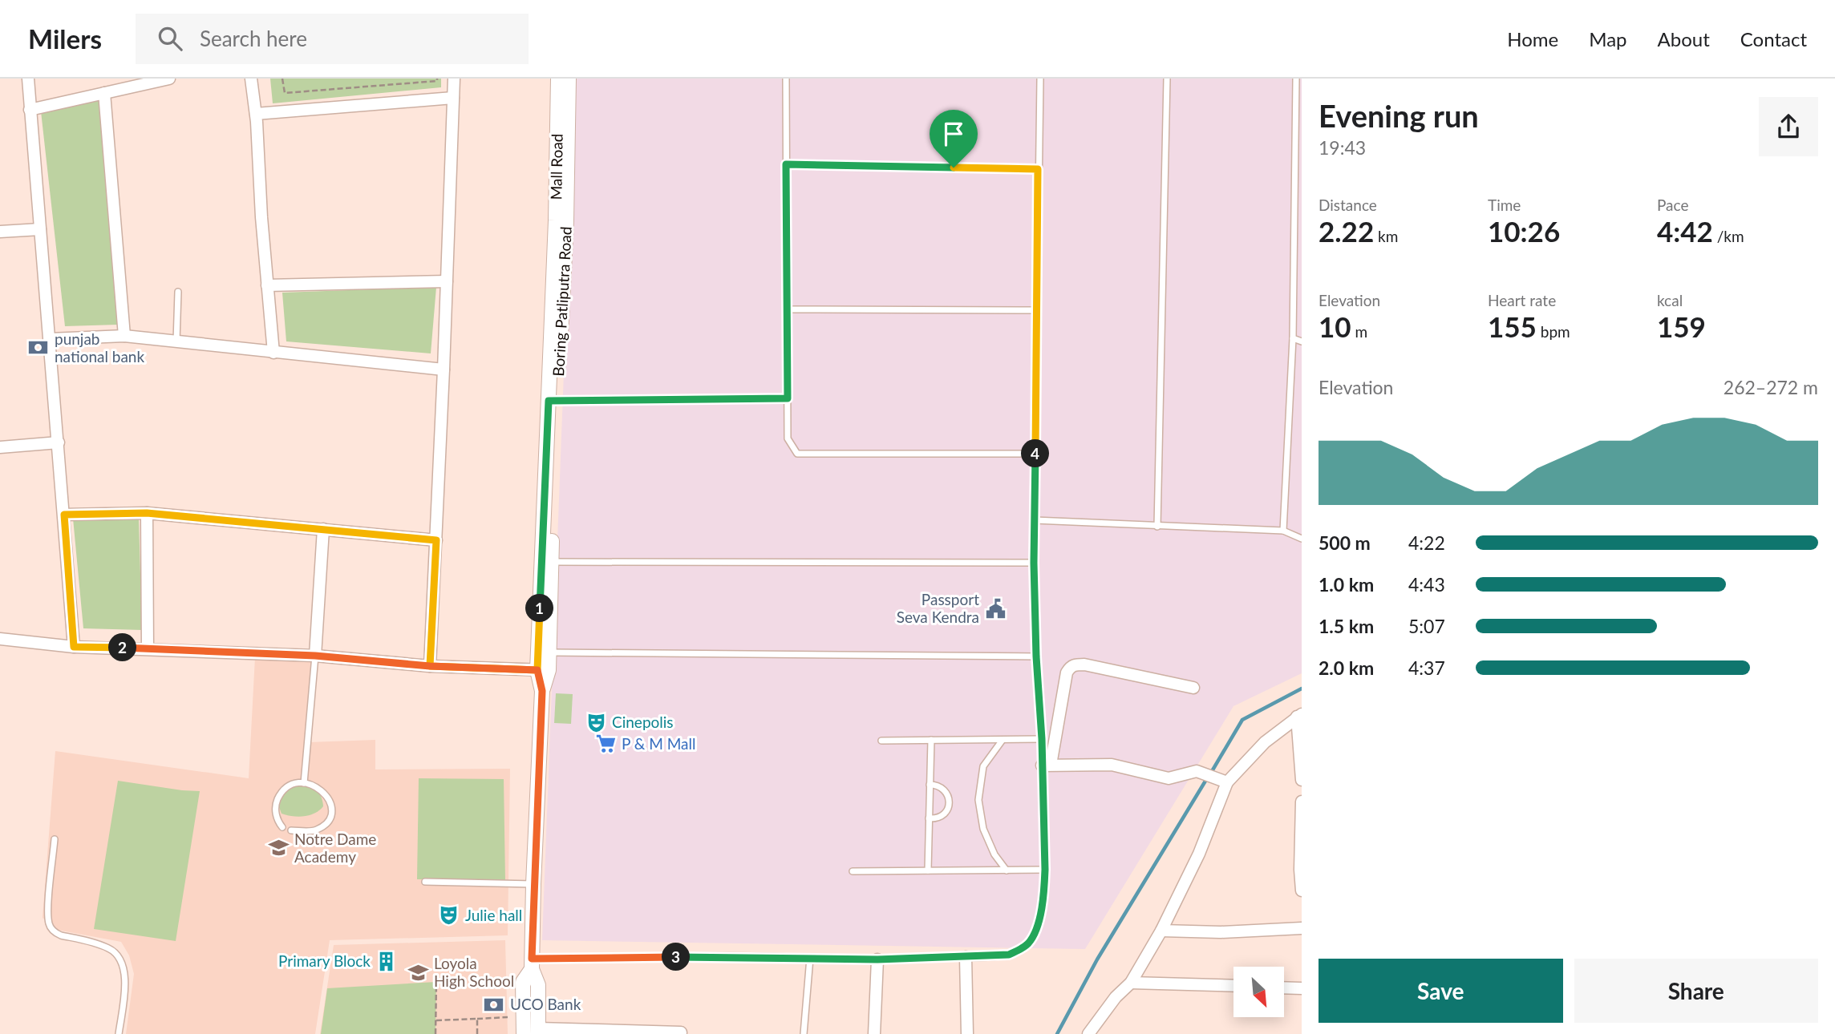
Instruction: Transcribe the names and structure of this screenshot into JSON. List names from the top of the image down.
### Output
{
  "streets": {
    "street": ["Mall Road"]
  },
  "places": {
    "bank": ["punjab national bank", "UCO Bank"],
    "public building": ["Passport Seva Kendra"],
    "theatre": ["Cinepolis", "Julie hall"],
    "supermarket": ["P & M Mall"],
    "school or university": ["Notre Dame Academy", "Loyola High School"],
    "building": ["Primary Block"]
  },
  "north": "bottom right",
  "page": {
    "header": "Milers",
    "search": "Search here",
    "nav": [
      "Home",
      "Map",
      "About",
      "Contact"
    ],
    "heading": ["Evening run", "19:43"],
    "stats": [
      ["Distance", "2.22 km"],
      ["Time", "10:26"],
      ["Pace", "4:42 /km"],
      ["Elevation", "10 m"],
      ["Heart rate", "155 bpm"],
      ["kcal", "159"]
    ],
    "chart": ["Elevation", "262–272 m"],
    "pins": [
      "4",
      "1",
      "2",
      "3"
    ],
    "list": [
      {
        "name": "500 m",
        "note": "4:22"
      },
      {
        "name": "1.0 km",
        "note": "4:43"
      },
      {
        "name": "1.5 km",
        "note": "5:07"
      },
      {
        "name": "2.0 km",
        "note": "4:37"
      }
    ],
    "buttons": ["Save", "Share"]
  }
}
